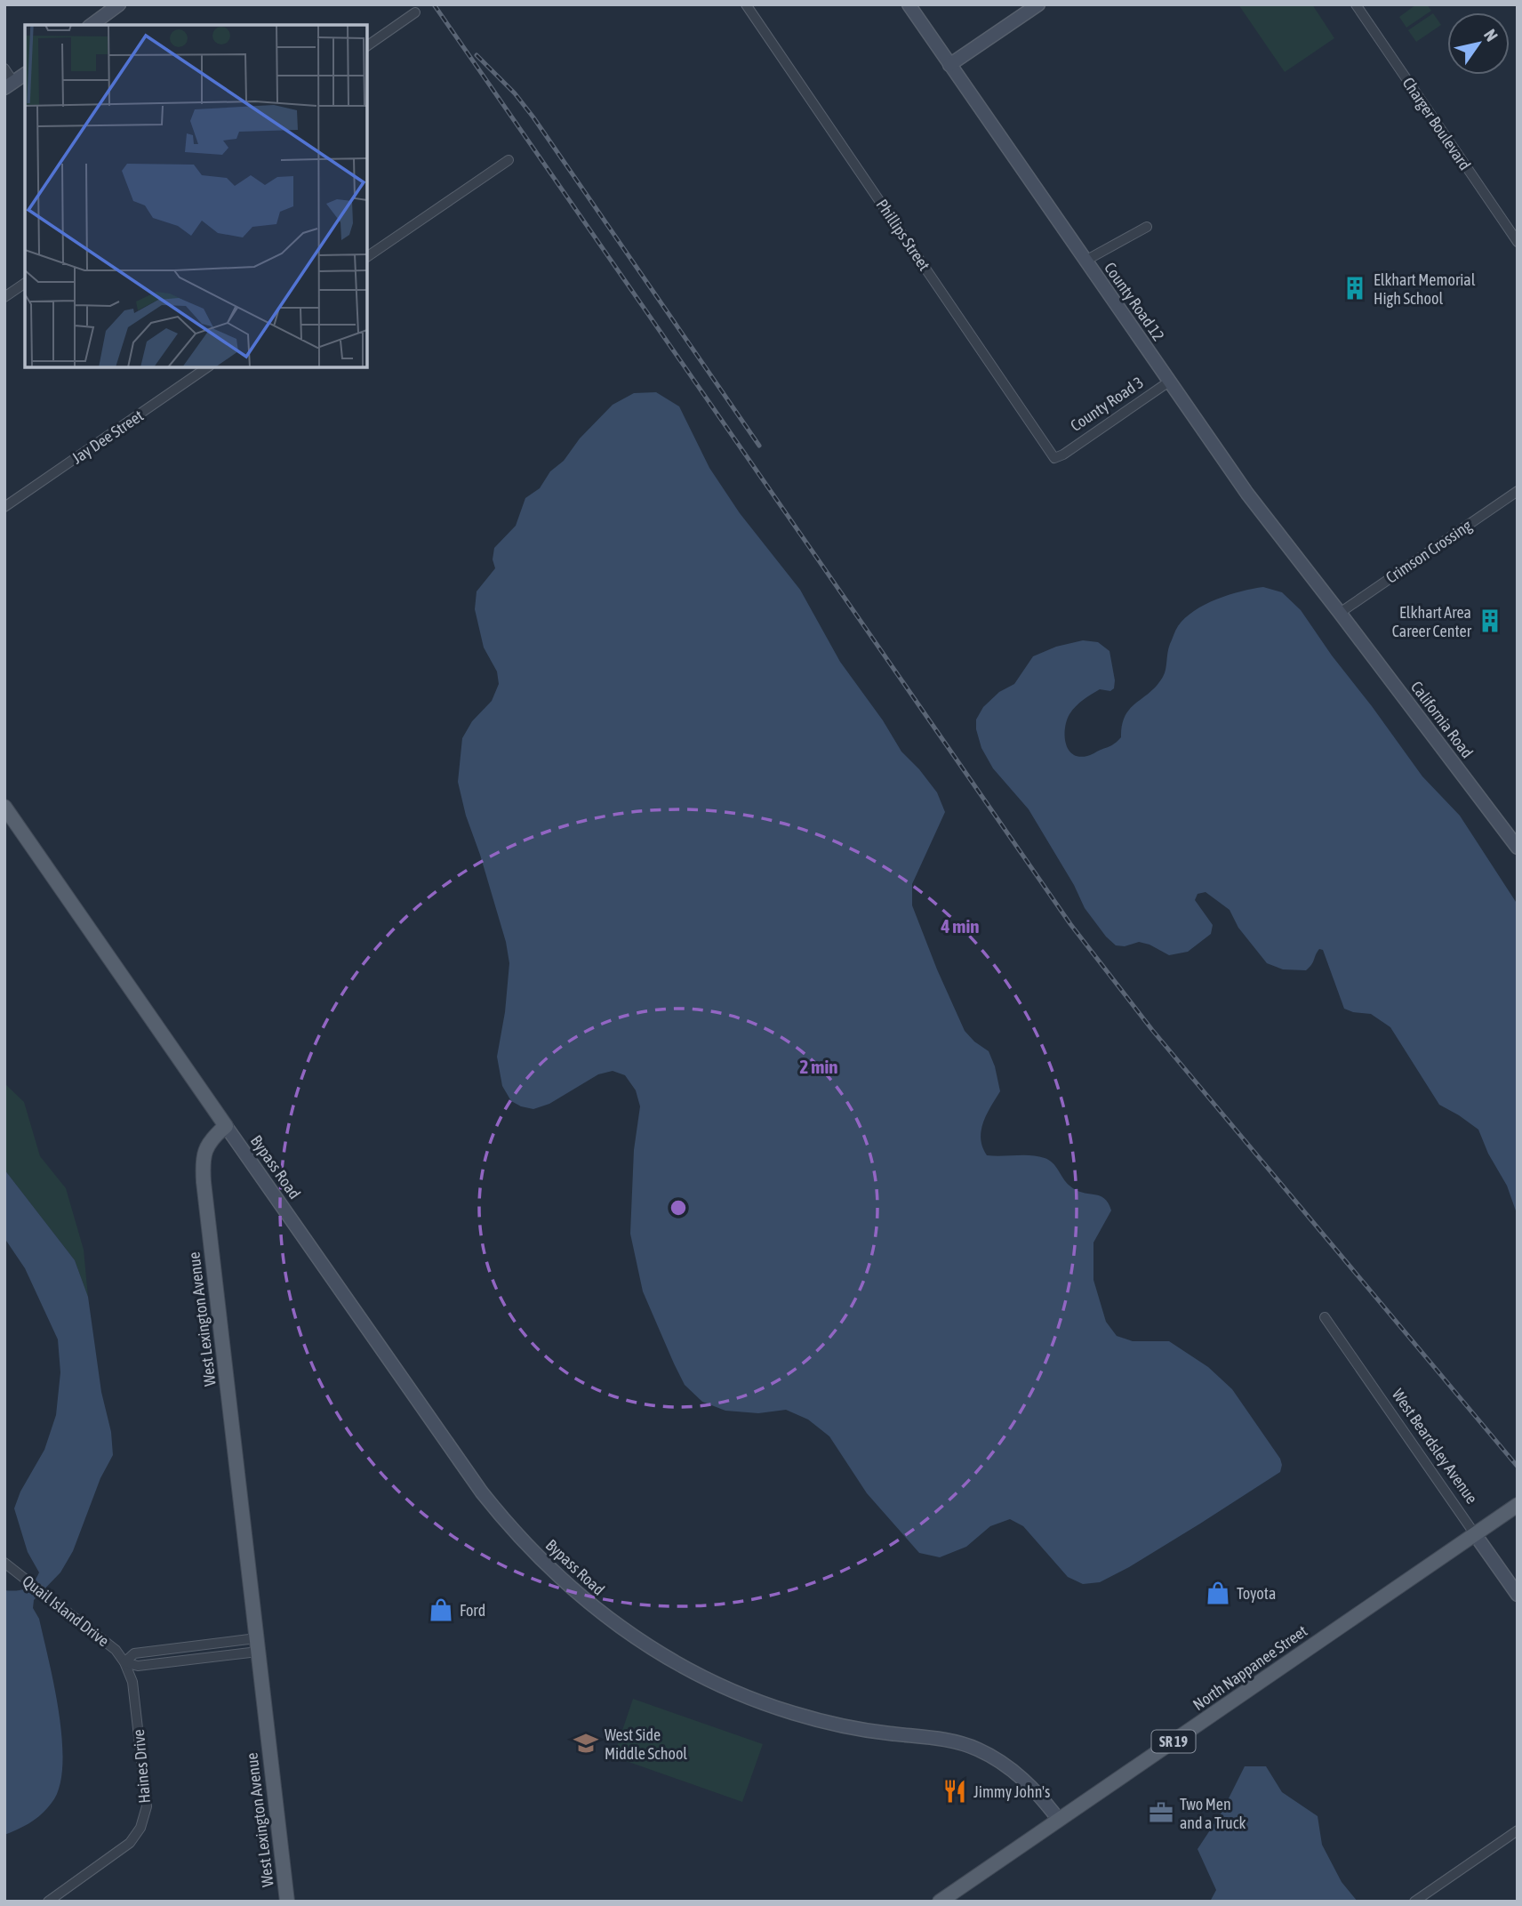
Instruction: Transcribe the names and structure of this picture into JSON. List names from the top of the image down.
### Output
{
  "streets": {
    "main road": [
      "County Road 12",
      "California Road",
      "Bypass Road",
      "West Lexington Avenue",
      "West Beardsley Avenue",
      "North Nappanee Street",
      "SR 19"
    ],
    "street": [
      "Charger Boulevard",
      "Phillips Street",
      "County Road 3",
      "Jay Dee Street",
      "Crimson Crossing",
      "Quail Island Drive",
      "Haines Drive"
    ]
  },
  "crossings": [
    ["Phillips Street", "County Road 3"],
    ["County Road 12", "County Road 3"],
    ["County Road 12", "Crimson Crossing"],
    ["County Road 12", "California Road"],
    ["Crimson Crossing", "California Road"],
    ["Bypass Road", "West Lexington Avenue"],
    ["Bypass Road", "North Nappanee Street"],
    ["West Beardsley Avenue", "North Nappanee Street"],
    ["Quail Island Drive", "Haines Drive"]
  ],
  "places": {
    "building": ["Elkhart Memorial High School", "Elkhart Area Career Center"],
    "shop": ["Toyota", "Ford"],
    "school or university": ["West Side Middle School"],
    "restaurant": ["Jimmy John's"],
    "office": ["Two Men and a Truck"]
  },
  "north": "top right",
  "rings": ["4 min", "2 min"]
}
